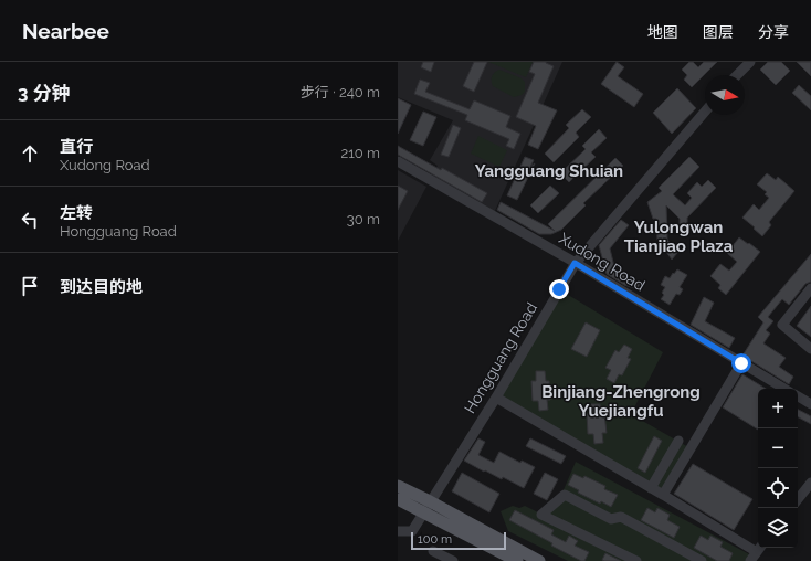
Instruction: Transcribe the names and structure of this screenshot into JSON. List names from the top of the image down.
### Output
{
  "streets": {
    "street": ["Xudong Road", "Hongguang Road"]
  },
  "crossings": [
    ["Xudong Road", "Hongguang Road"]
  ],
  "districts": ["Yangguang Shuian", "Yulongwan Tianjiao Plaza", "Binjiang-Zhengrong Yuejiangfu"],
  "scale_bar": "100 m",
  "north": "right",
  "page": {
    "header": "Nearbee",
    "nav": ["地图", "图层", "分享"],
    "heading": ["3 分钟", "步行 · 240 m"],
    "list": [
      ["直行", "Xudong Road", "210 m"],
      ["左转", "Hongguang Road", "30 m"],
      "到达目的地"
    ],
    "map_buttons": ["+", "−"],
    "scale": "100 m"
  }
}
